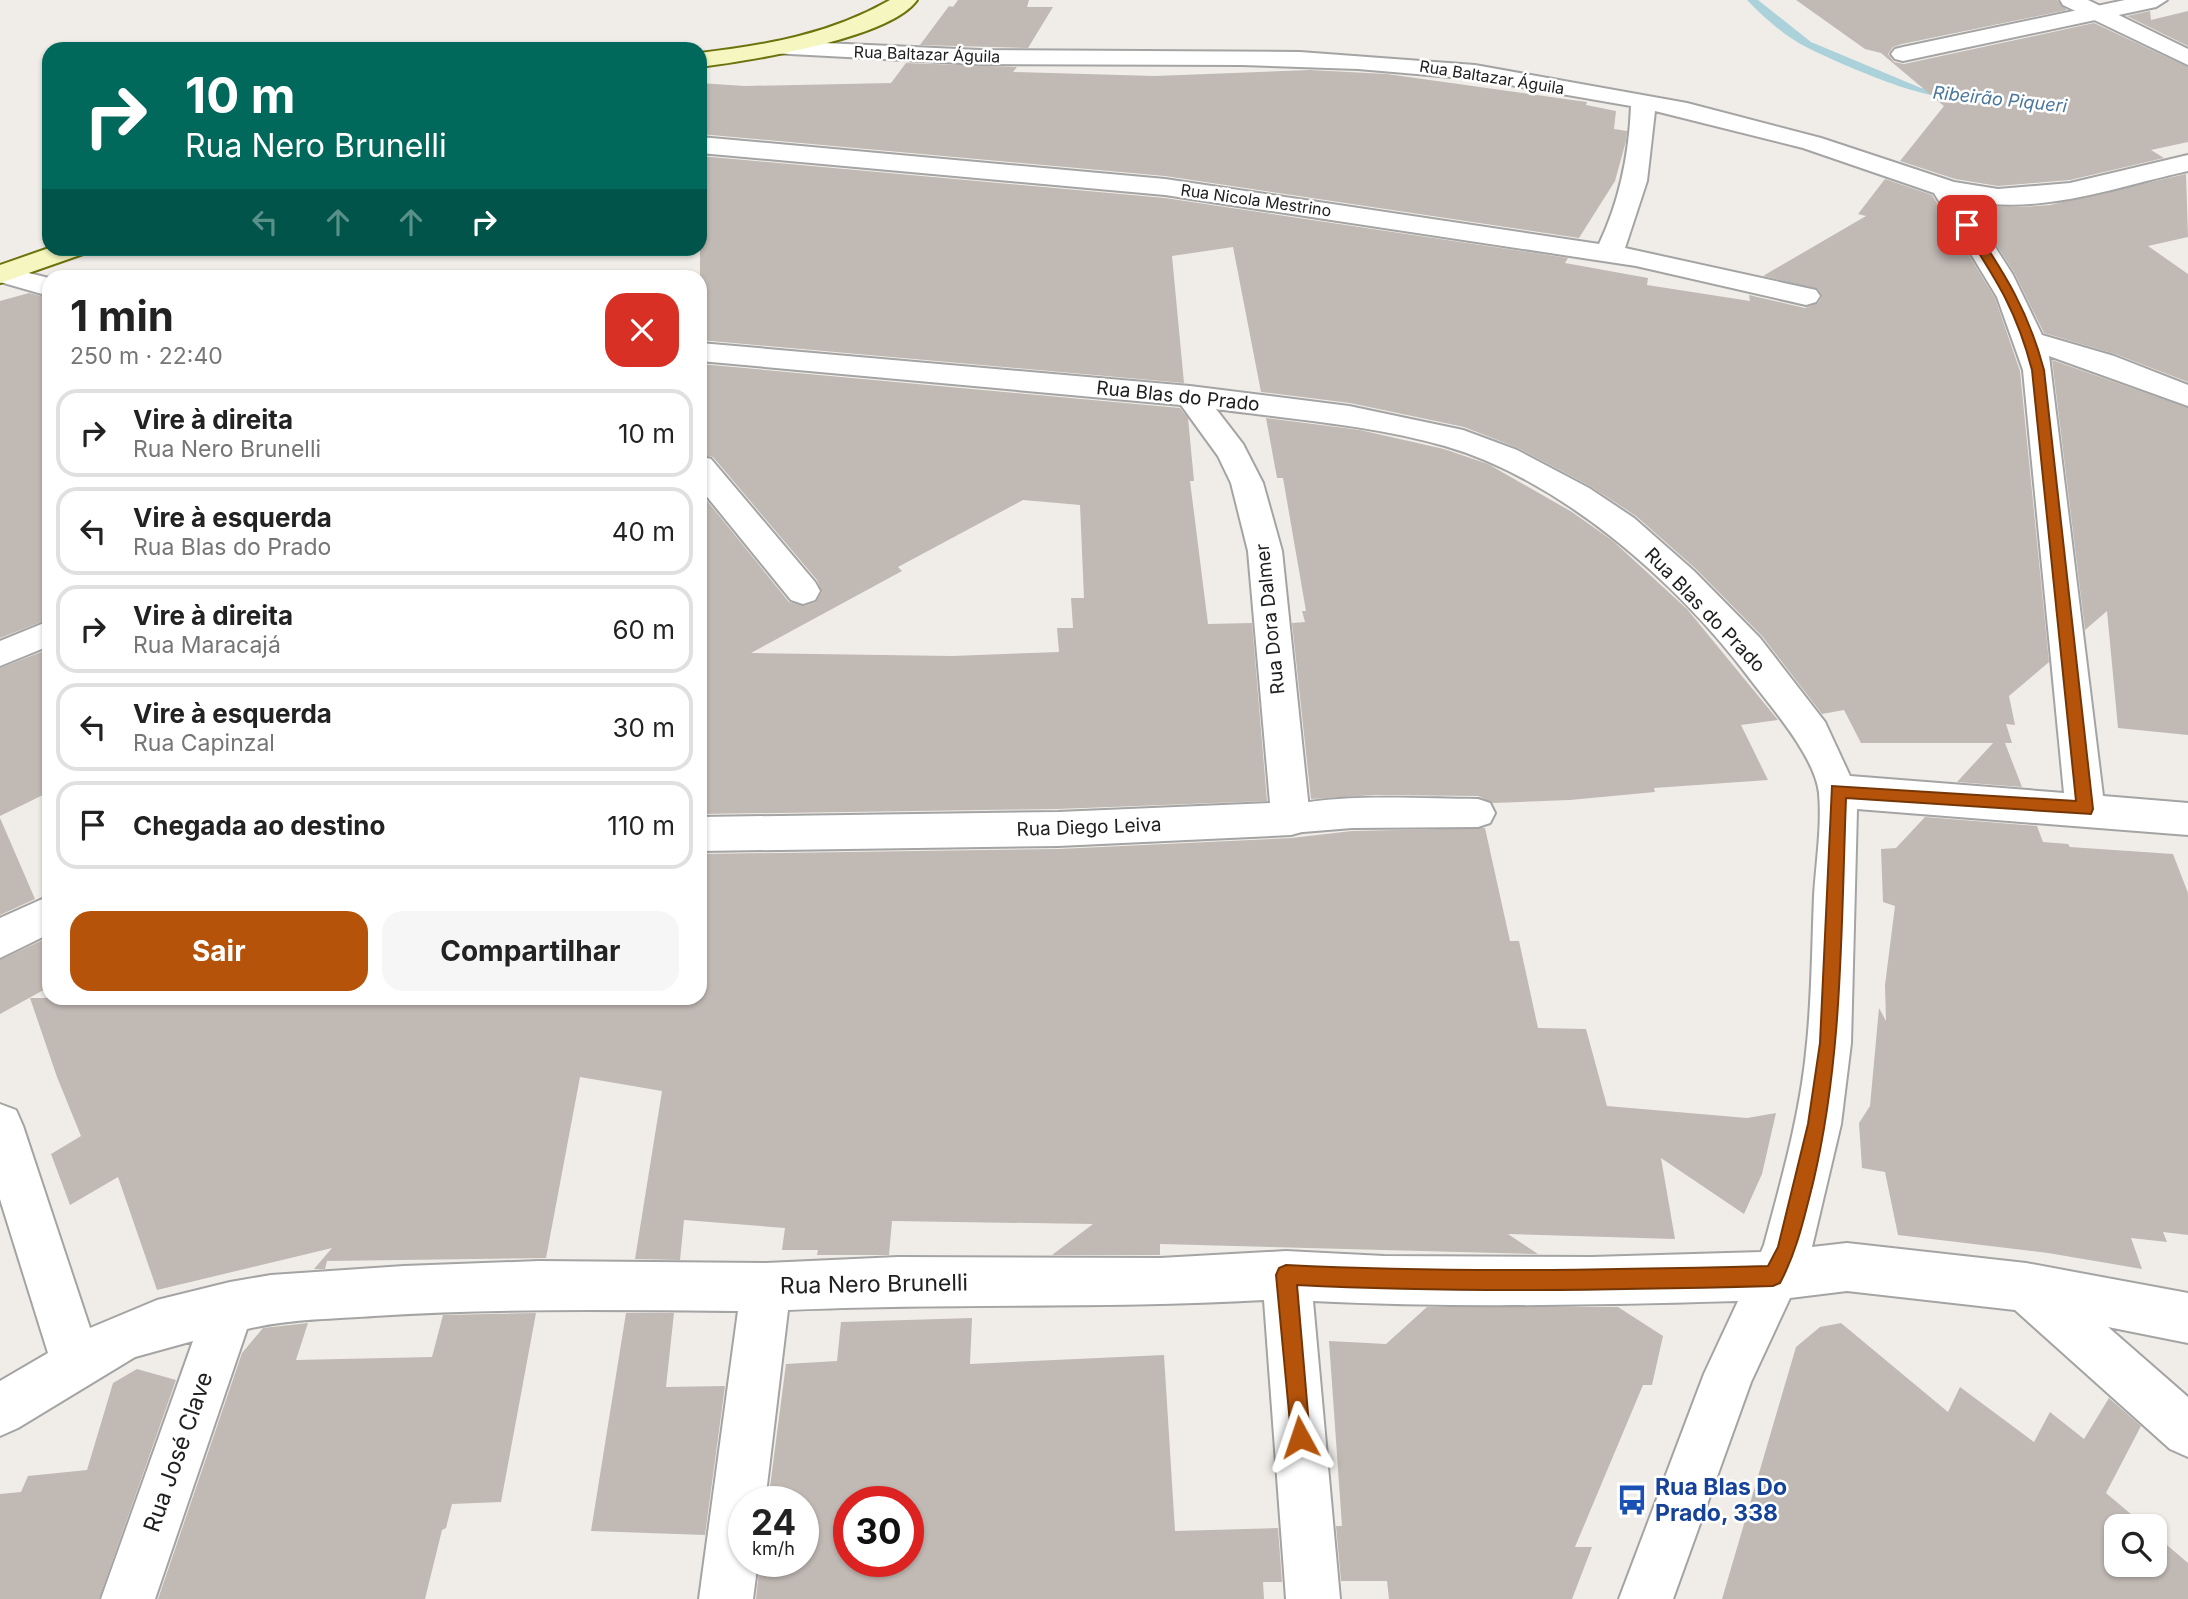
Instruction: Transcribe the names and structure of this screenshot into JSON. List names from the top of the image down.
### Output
{
  "streets": {
    "street": [
      "Rua Baltazar Águila",
      "Rua Nicola Mestrino",
      "Rua Blas do Prado",
      "Rua Dora Dalmer",
      "Rua Diego Leiva",
      "Rua Nero Brunelli",
      "Rua José Clave"
    ]
  },
  "crossings": [
    ["Rua Blas do Prado", "Rua Dora Dalmer"],
    ["Rua Blas do Prado", "Rua Nero Brunelli"],
    ["Rua Dora Dalmer", "Rua Diego Leiva"],
    ["Rua Nero Brunelli", "Rua José Clave"]
  ],
  "water": ["Ribeirão Piqueri"],
  "places": {
    "bus stop": ["Rua Blas Do Prado, 338"]
  },
  "page": {
    "turn": ["10 m", "Rua Nero Brunelli"],
    "heading": ["1 min", "250 m · 22:40"],
    "list": [
      {
        "name": "Vire à direita",
        "note": "Rua Nero Brunelli",
        "value": "10 m"
      },
      {
        "name": "Vire à esquerda",
        "note": "Rua Blas do Prado",
        "value": "40 m"
      },
      {
        "name": "Vire à direita",
        "note": "Rua Maracajá",
        "value": "60 m"
      },
      {
        "name": "Vire à esquerda",
        "note": "Rua Capinzal",
        "value": "30 m"
      },
      {
        "name": "Chegada ao destino",
        "value": "110 m"
      }
    ],
    "buttons": ["Sair", "Compartilhar"],
    "speed": "24 km/h",
    "limit": "30"
  }
}
